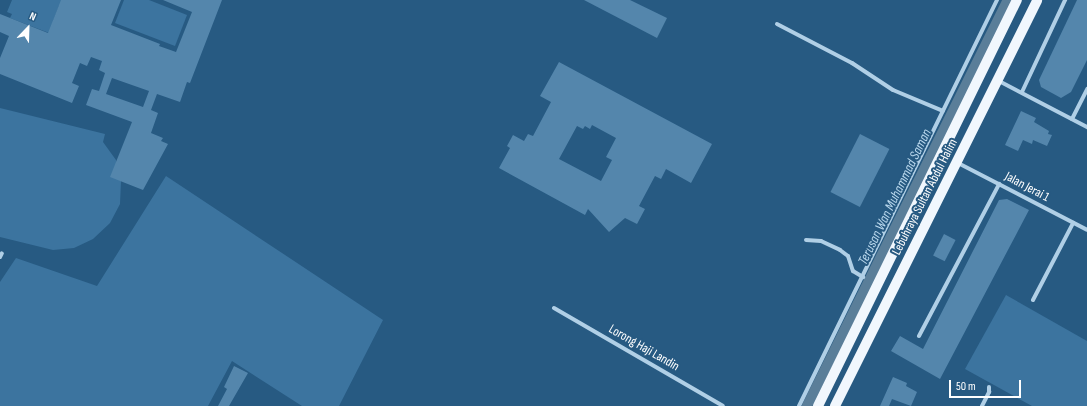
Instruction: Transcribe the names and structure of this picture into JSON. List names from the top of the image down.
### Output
{
  "streets": {
    "main road": ["Lebuhraya Sultan Abdul Halim"],
    "street": ["Jalan Jerai 1", "Lorong Haji Landin"]
  },
  "crossings": [
    ["Jalan Jerai 1", "Lebuhraya Sultan Abdul Halim"]
  ],
  "water": ["Terusan Wan Muhammad Saman"],
  "scale_bar": "50 m",
  "north": "top right"
}
